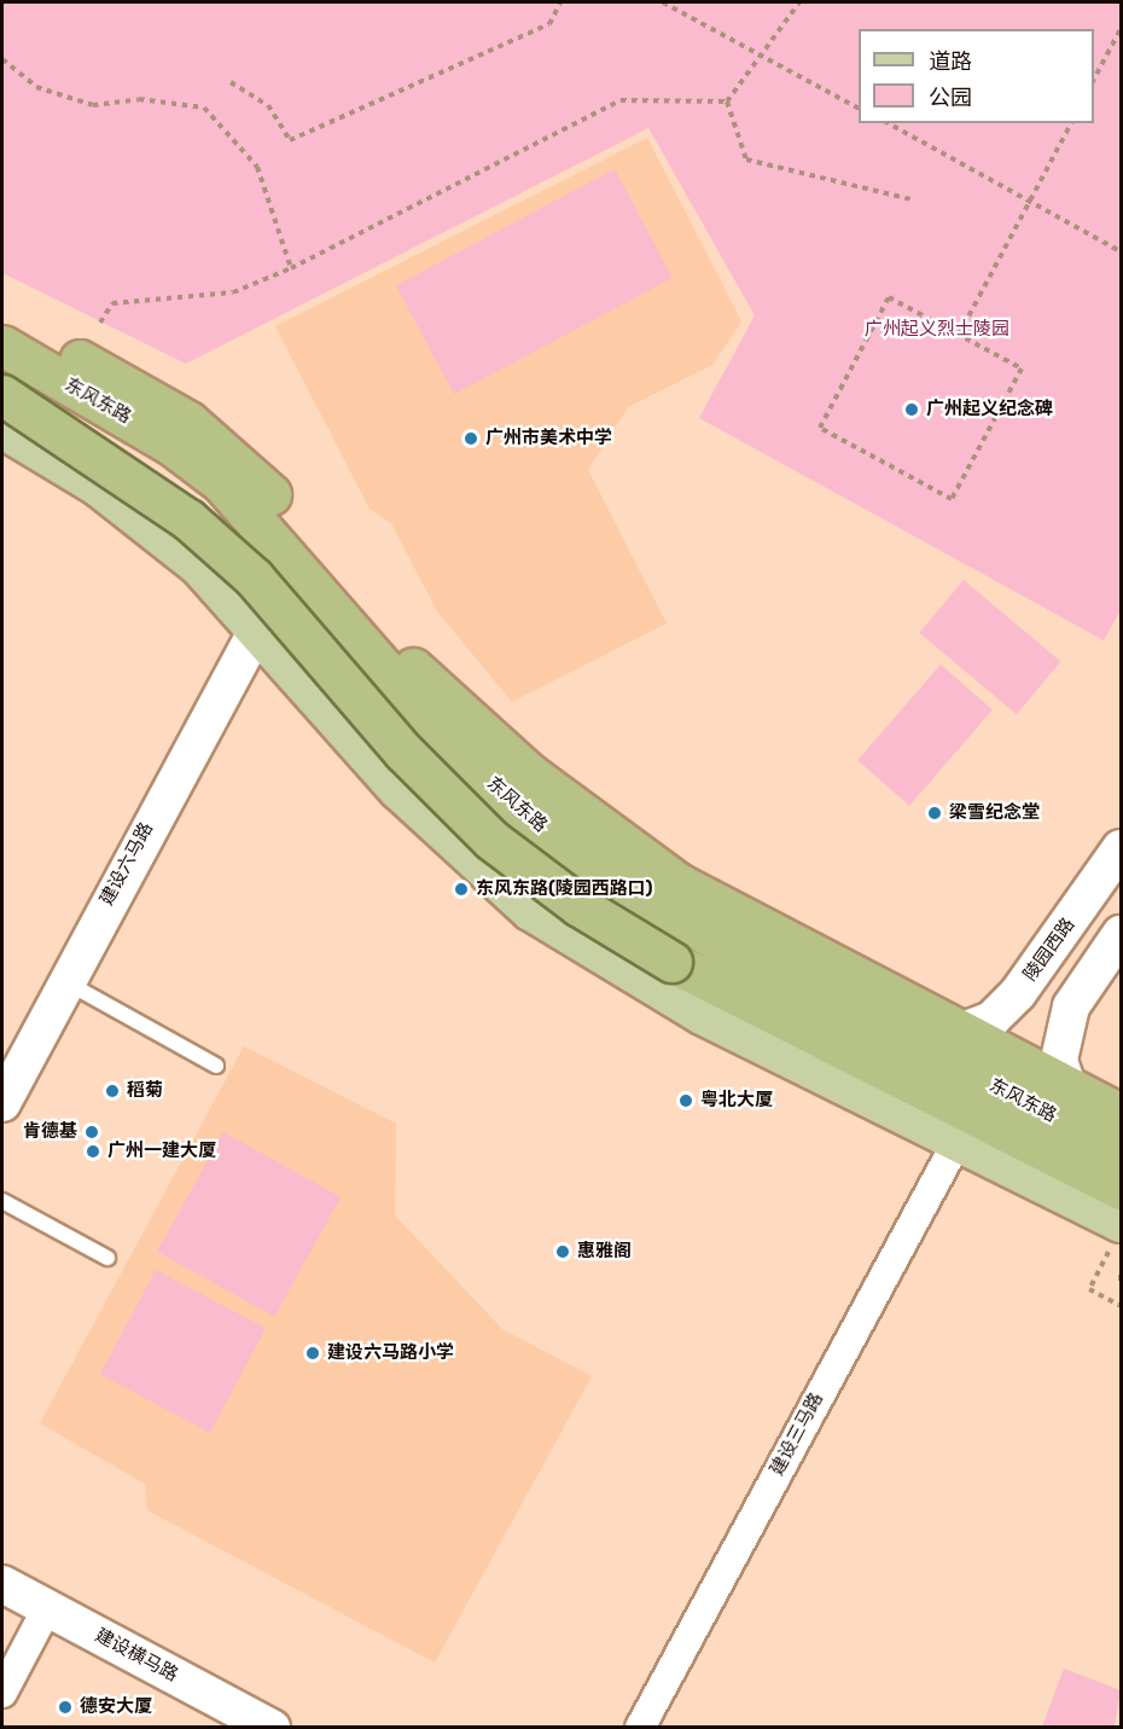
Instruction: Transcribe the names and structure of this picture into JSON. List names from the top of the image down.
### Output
{
  "streets": {
    "highway": ["东风东路"],
    "street": [
      "建设六马路",
      "陵园西路",
      "建设三马路",
      "建设横马路"
    ]
  },
  "crossings": [
    ["东风东路", "建设六马路"],
    ["东风东路", "陵园西路"]
  ],
  "parks": ["广州起义烈士陵园"],
  "places": [
    "广州起义纪念碑",
    "广州市美术中学",
    "梁雪纪念堂",
    "东风东路(陵园西路口)",
    "稻菊",
    "粤北大厦",
    "肯德基",
    "广州一建大厦",
    "惠雅阁",
    "建设六马路小学",
    "德安大厦"
  ],
  "legend": ["道路", "公园"]
}
